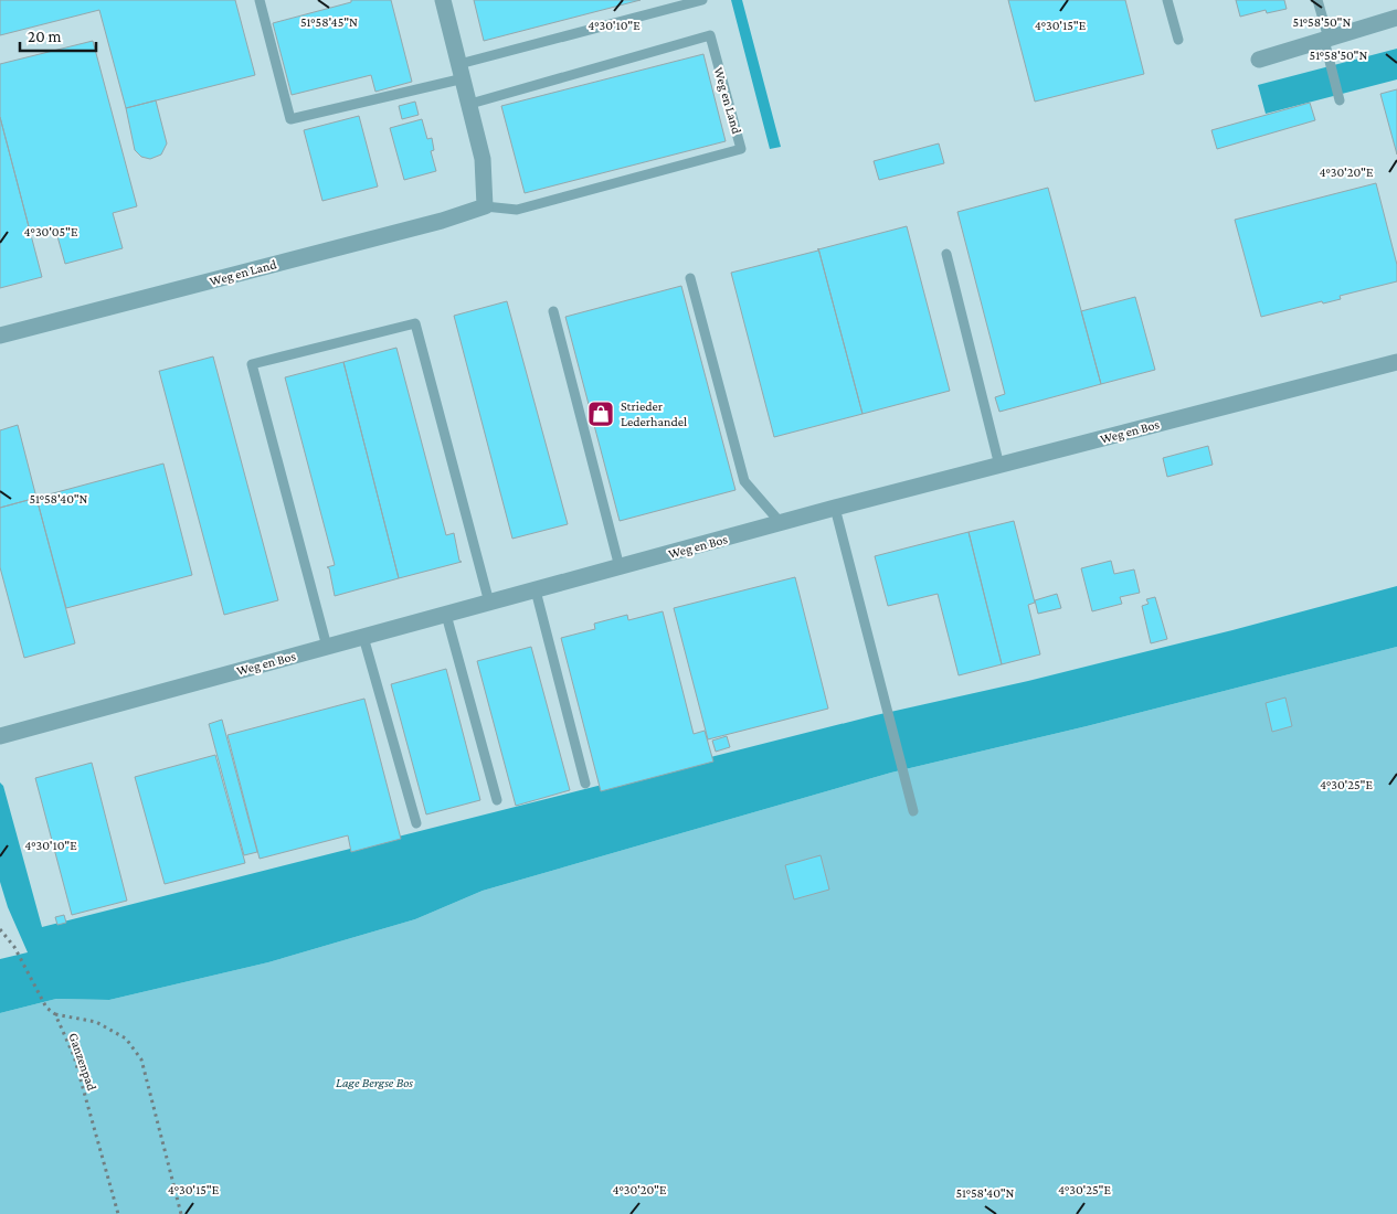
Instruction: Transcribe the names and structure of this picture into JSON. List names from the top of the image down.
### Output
{
  "streets": {
    "street": ["Weg en Land", "Weg en Bos"],
    "path": ["Ganzenpad"]
  },
  "parks": ["Lage Bergse Bos"],
  "places": {
    "shop": ["Strieder Lederhandel"]
  },
  "scale_bar": "20 m",
  "coordinates": [
    "51°58'45\"N",
    "51°58'50\"N",
    "4°30'10\"E",
    "4°30'15\"E",
    "4°30'20\"E",
    "4°30'05\"E",
    "51°58'40\"N",
    "4°30'25\"E"
  ]
}
